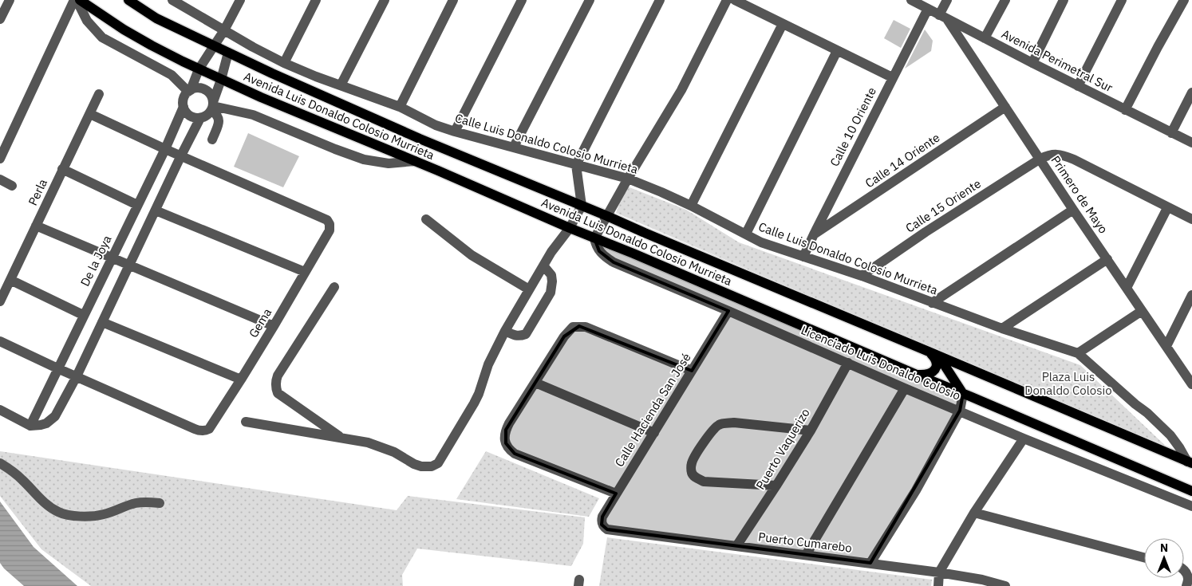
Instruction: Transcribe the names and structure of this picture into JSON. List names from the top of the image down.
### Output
{
  "streets": {
    "main road": ["Avenida Luis Donaldo Colosio Murrieta"],
    "street": [
      "Avenida Perimetral Sur",
      "Calle 10 Oriente",
      "Calle Luis Donaldo Colosio Murrieta",
      "Calle 14 Oriente",
      "Perla",
      "Primero de Mayo",
      "Calle 15 Oriente",
      "De la Joya",
      "Gema",
      "Licenciado Luis Donaldo Colosio",
      "Calle Hacienda San José",
      "Puerto Vaquerizo",
      "Puerto Cumarebo"
    ]
  },
  "crossings": [
    ["Avenida Perimetral Sur", "Calle 10 Oriente"],
    ["Avenida Perimetral Sur", "Primero de Mayo"],
    ["Avenida Luis Donaldo Colosio Murrieta", "Calle Luis Donaldo Colosio Murrieta"],
    ["Avenida Luis Donaldo Colosio Murrieta", "De la Joya"],
    ["Avenida Luis Donaldo Colosio Murrieta", "Licenciado Luis Donaldo Colosio"],
    ["Calle 10 Oriente", "Calle Luis Donaldo Colosio Murrieta"],
    ["Calle 10 Oriente", "Calle 14 Oriente"],
    ["Calle Luis Donaldo Colosio Murrieta", "Calle 15 Oriente"],
    ["Calle Luis Donaldo Colosio Murrieta", "De la Joya"],
    ["Calle 14 Oriente", "Primero de Mayo"],
    ["Primero de Mayo", "Calle 15 Oriente"],
    ["Licenciado Luis Donaldo Colosio", "Calle Hacienda San José"],
    ["Licenciado Luis Donaldo Colosio", "Puerto Vaquerizo"],
    ["Calle Hacienda San José", "Puerto Cumarebo"],
    ["Puerto Vaquerizo", "Puerto Cumarebo"]
  ],
  "parks": ["Plaza Luis Donaldo Colosio"],
  "north": "top"
}
